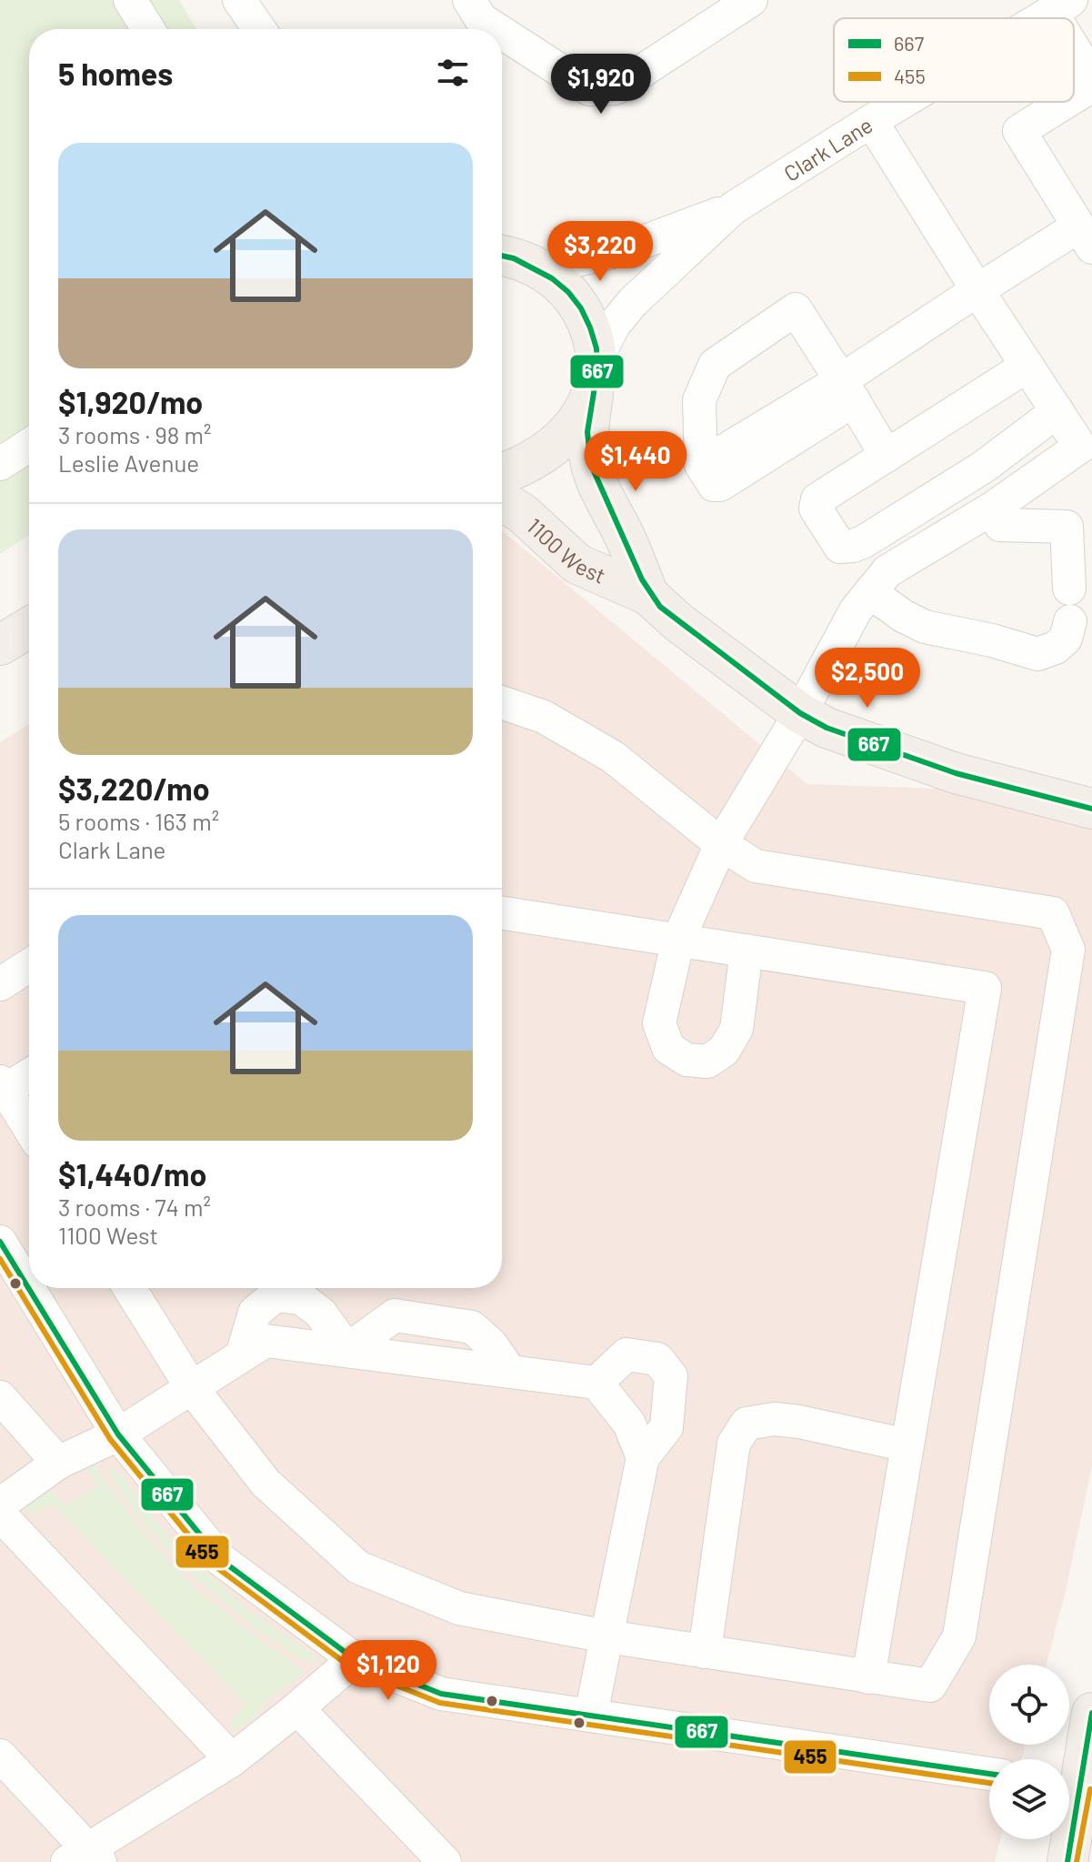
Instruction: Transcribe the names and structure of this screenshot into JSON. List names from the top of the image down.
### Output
{
  "streets": {
    "main road": ["1100 West"],
    "street": ["Clark Lane"]
  },
  "crossings": [
    ["Clark Lane", "1100 West"]
  ],
  "lines": ["transit line 667", "transit line 455"],
  "legend": ["667", "455"],
  "page": {
    "heading": "5 homes",
    "price": [
      "$1,920",
      "$3,220",
      "$1,440",
      "$2,500",
      "$1,120"
    ],
    "list": [
      {
        "name": "$1,920/mo",
        "note": "3 rooms · 98 m² · Leslie Avenue"
      },
      {
        "name": "$3,220/mo",
        "note": "5 rooms · 163 m² · Clark Lane"
      },
      {
        "name": "$1,440/mo",
        "note": "3 rooms · 74 m² · 1100 West"
      }
    ]
  }
}
